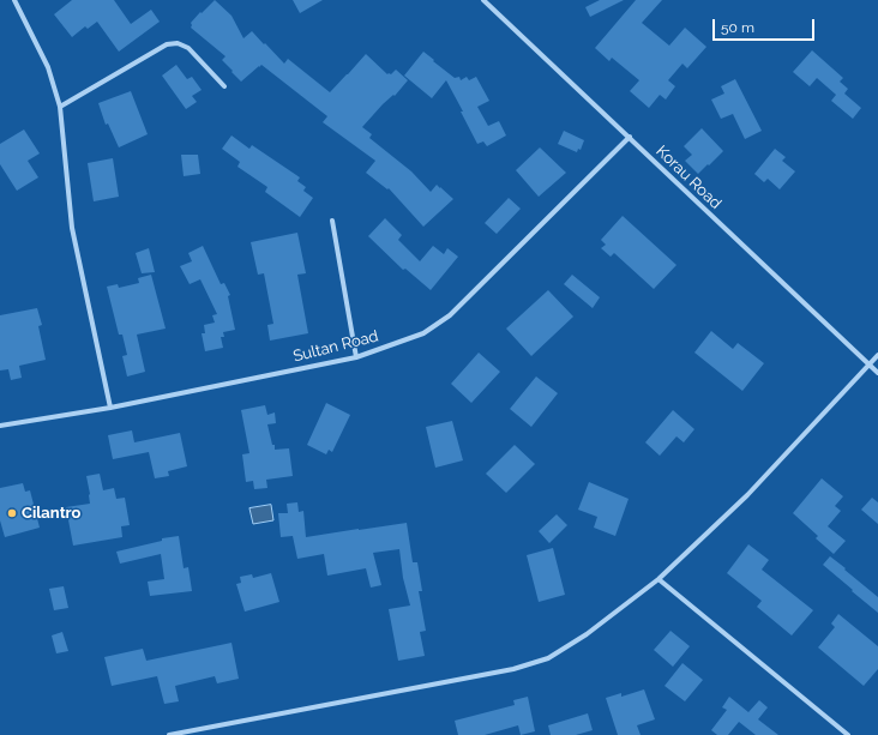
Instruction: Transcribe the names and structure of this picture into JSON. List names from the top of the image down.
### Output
{
  "streets": {
    "street": ["Korau Road", "Sultan Road"]
  },
  "crossings": [
    ["Korau Road", "Sultan Road"]
  ],
  "places": ["Cilantro"],
  "scale_bar": "50 m"
}
